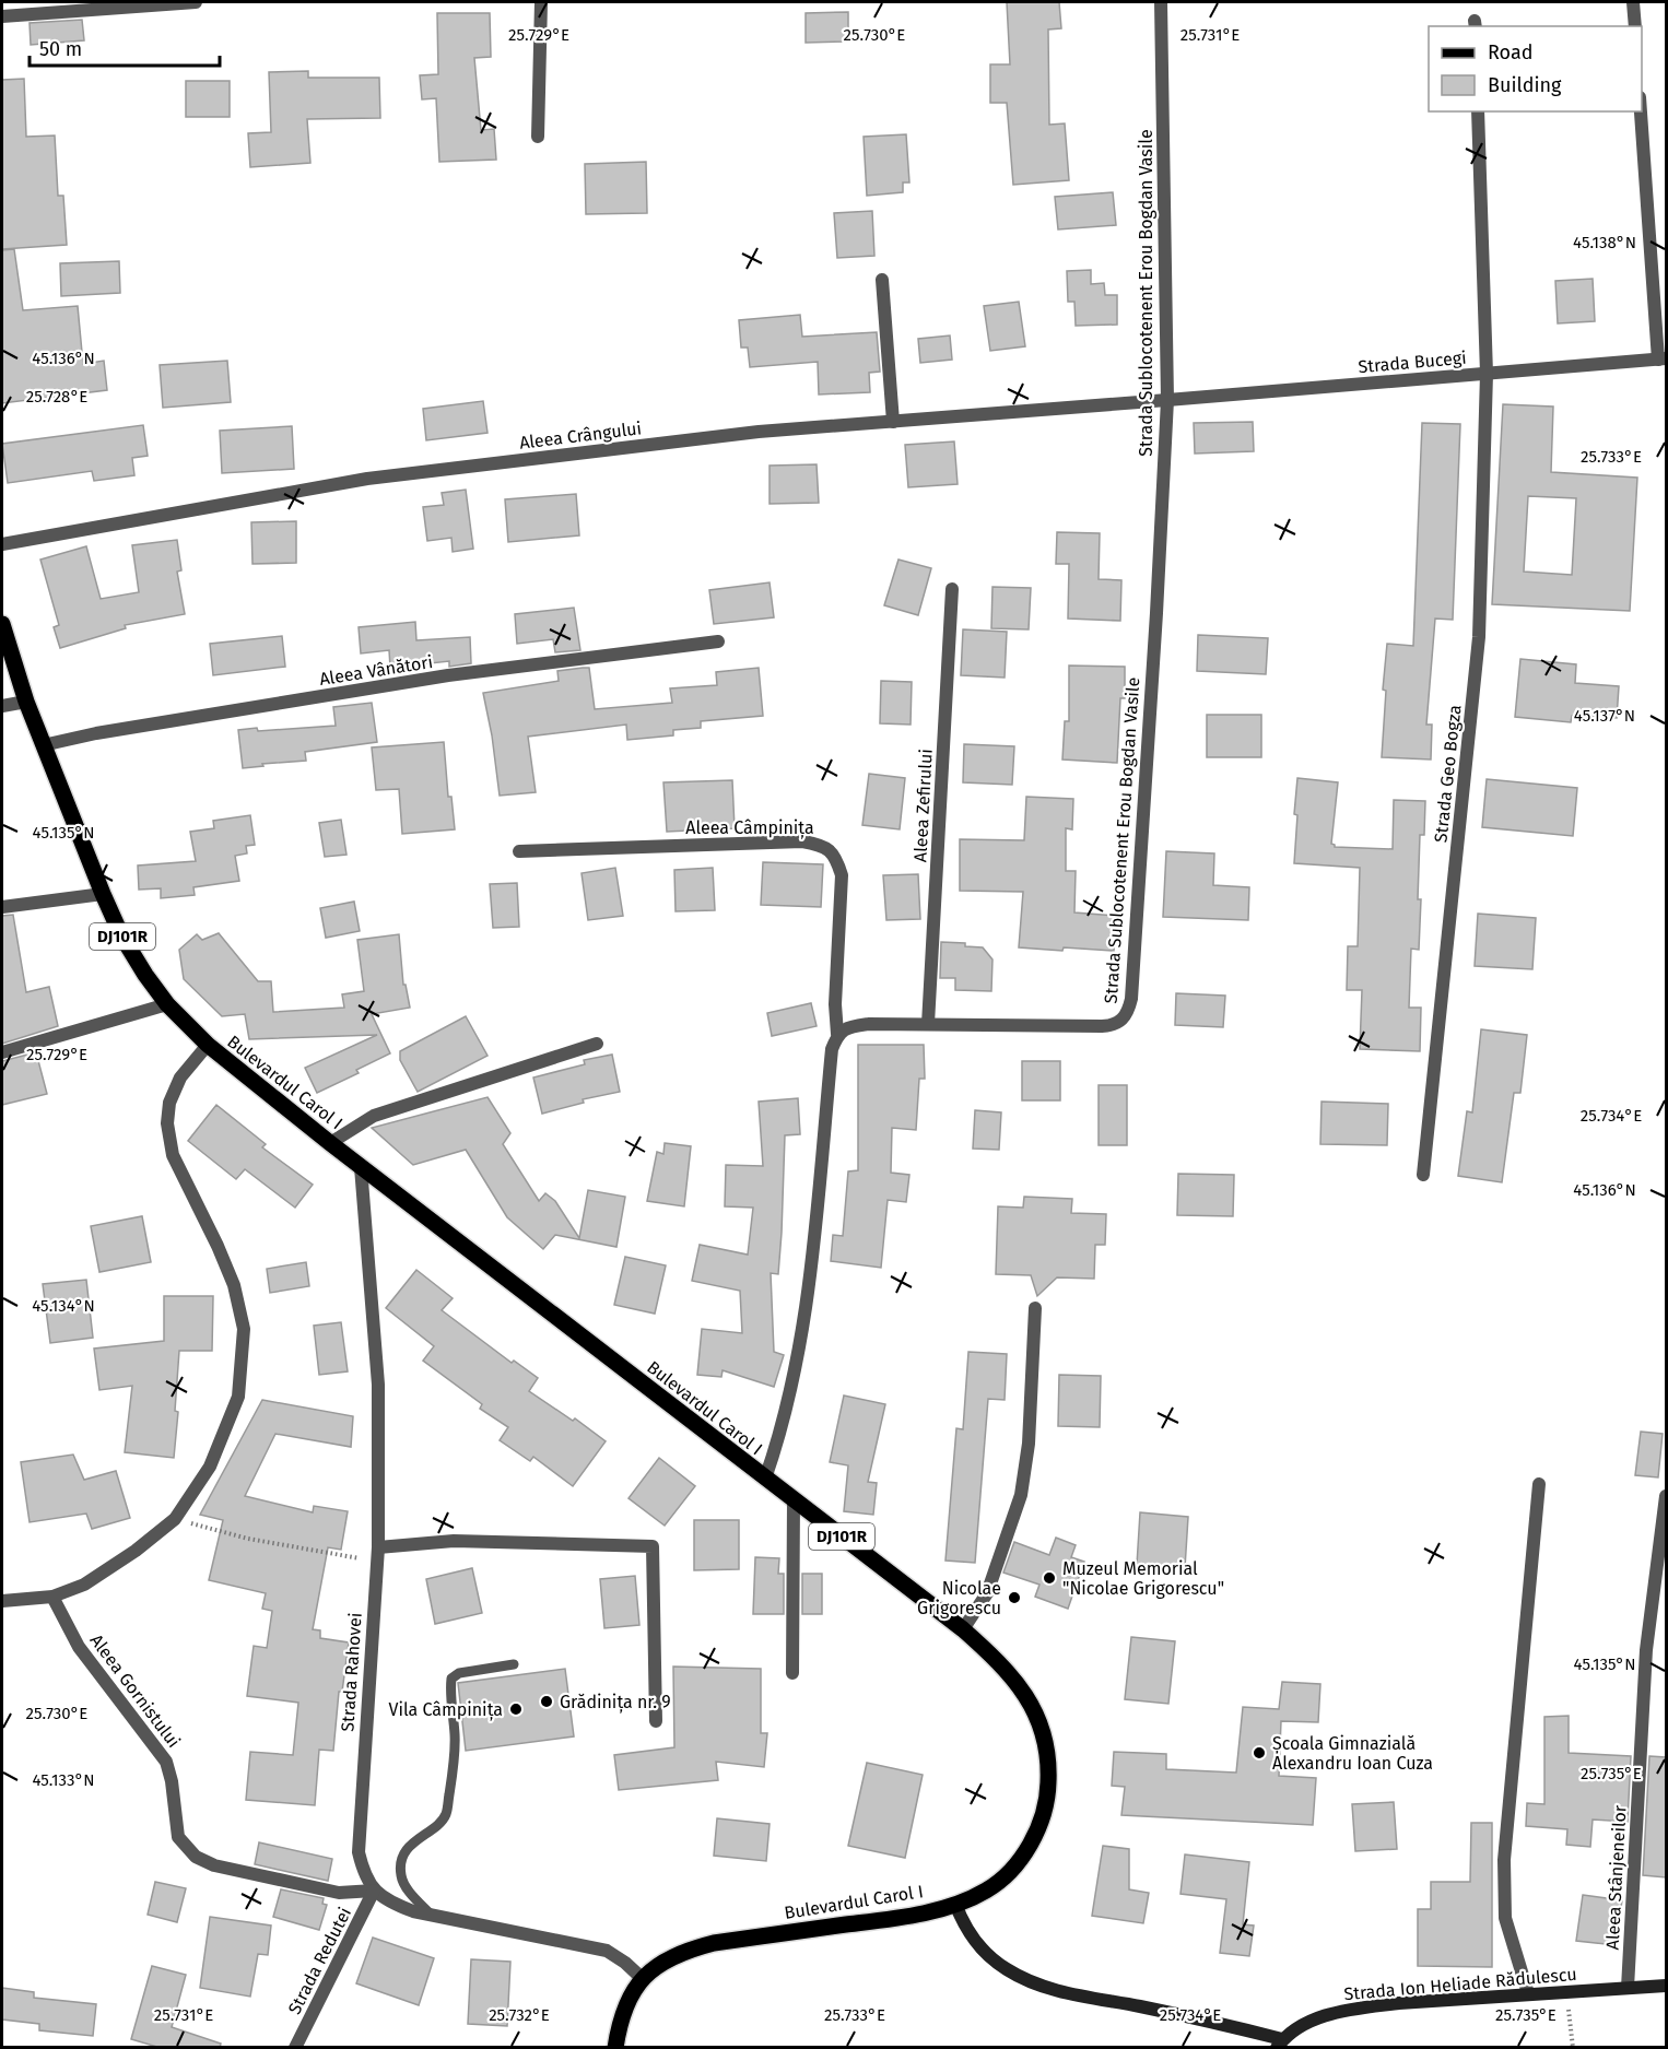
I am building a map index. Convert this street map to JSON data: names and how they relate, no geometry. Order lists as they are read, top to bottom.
{
  "streets": {
    "main road": ["DJ101R", "Bulevardul Carol I"],
    "street": [
      "Strada Sublocotenent Erou Bogdan Vasile",
      "Strada Bucegi",
      "Aleea Crângului",
      "Aleea Vânători",
      "Strada Geo Bogza",
      "Aleea Zefirului",
      "Aleea Câmpinița",
      "Strada Rahovei",
      "Aleea Gornistului",
      "Aleea Stânjeneilor",
      "Strada Redutei",
      "Strada Ion Heliade Rădulescu"
    ]
  },
  "crossings": [
    ["Strada Sublocotenent Erou Bogdan Vasile", "Strada Bucegi"],
    ["Strada Sublocotenent Erou Bogdan Vasile", "Aleea Crângului"],
    ["Strada Sublocotenent Erou Bogdan Vasile", "Aleea Zefirului"],
    ["Strada Sublocotenent Erou Bogdan Vasile", "Aleea Câmpinița"],
    ["Strada Bucegi", "Aleea Crângului"],
    ["Strada Bucegi", "Strada Geo Bogza"],
    ["Aleea Vânători", "Bulevardul Carol I"],
    ["Bulevardul Carol I", "Strada Rahovei"],
    ["Bulevardul Carol I", "Strada Ion Heliade Rădulescu"],
    ["Strada Rahovei", "Aleea Gornistului"],
    ["Strada Rahovei", "Strada Redutei"],
    ["Aleea Gornistului", "Strada Redutei"],
    ["Aleea Stânjeneilor", "Strada Ion Heliade Rădulescu"]
  ],
  "places": [
    "Muzeul Memorial \"Nicolae Grigorescu\"",
    "Nicolae Grigorescu",
    "Grădinița nr. 9",
    "Vila Câmpinița",
    "Școala Gimnazială Alexandru Ioan Cuza"
  ],
  "legend": ["Road", "Building"],
  "scale_bar": "50 m",
  "coordinates": [
    "25.729°E",
    "25.730°E",
    "25.731°E",
    "45.138°N",
    "45.136°N",
    "25.728°E",
    "25.733°E",
    "45.137°N",
    "45.135°N",
    "25.734°E",
    "45.134°N",
    "25.735°E",
    "45.133°N",
    "25.732°E"
  ]
}
